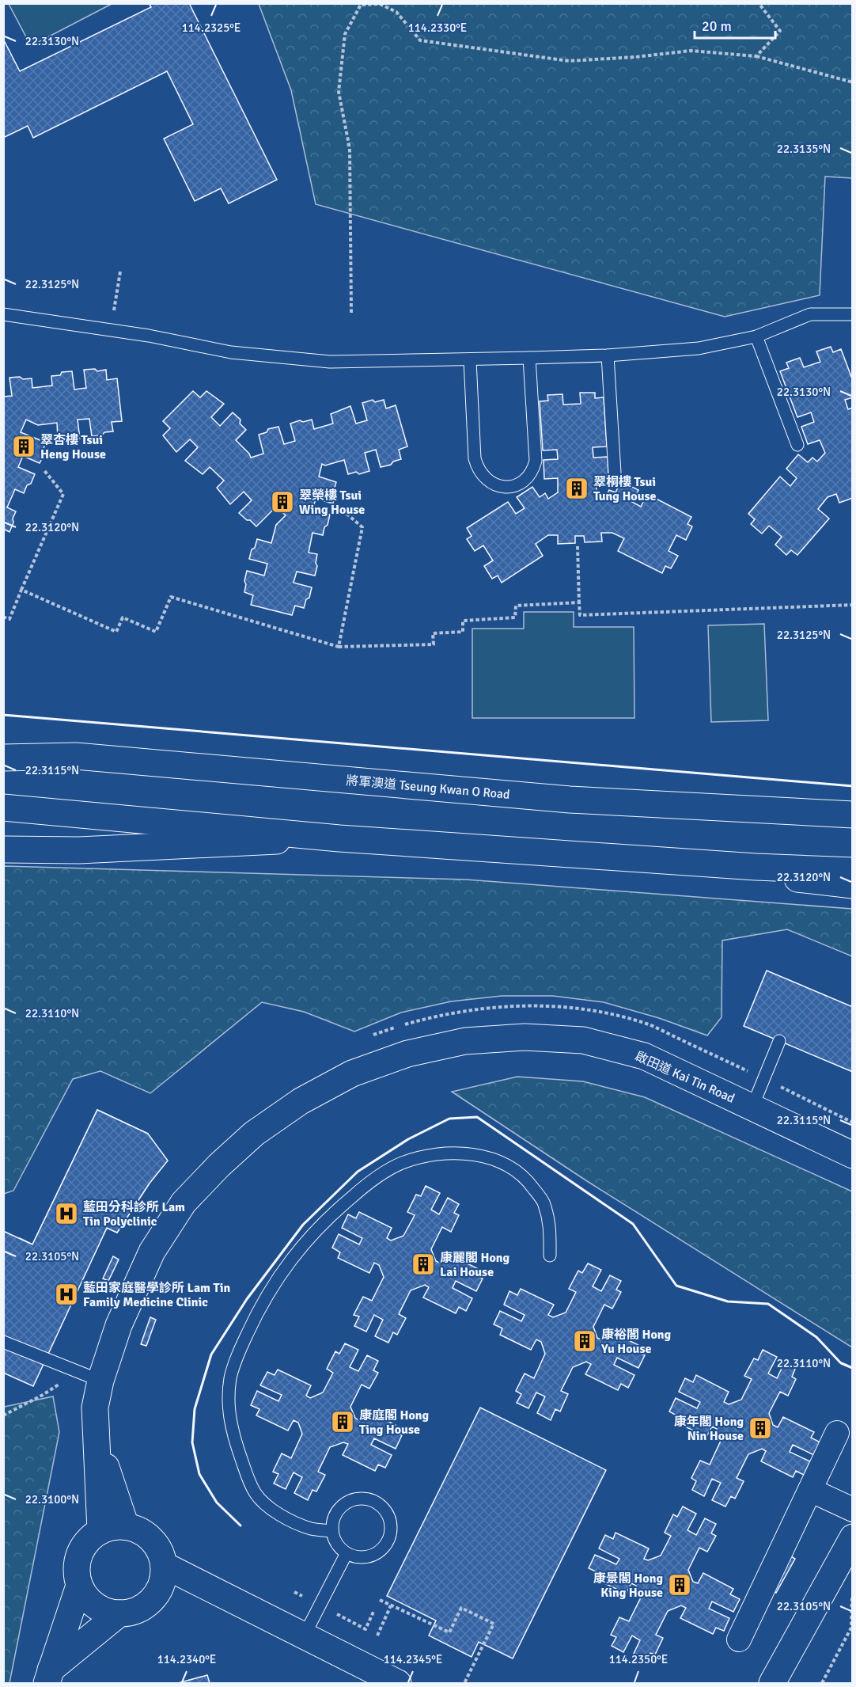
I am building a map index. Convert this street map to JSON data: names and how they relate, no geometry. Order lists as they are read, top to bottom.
{
  "streets": {
    "main road": ["將軍澳道 Tseung Kwan O Road", "啟田道 Kai Tin Road"]
  },
  "places": {
    "building": [
      "翠杏樓 Tsui Heng House",
      "翠桐樓 Tsui Tung House",
      "翠榮樓 Tsui Wing House",
      "康麗閣 Hong Lai House",
      "康裕閣 Hong Yu House",
      "康庭閣 Hong Ting House",
      "康年閣 Hong Nin House",
      "康景閣 Hong King House"
    ],
    "hospital": ["藍田分科診所 Lam Tin Polyclinic", "藍田家庭醫學診所 Lam Tin Family Medicine Clinic"]
  },
  "scale_bar": "20 m",
  "coordinates": [
    "114.2325°E",
    "114.2330°E",
    "22.3130°N",
    "22.3135°N",
    "22.3125°N",
    "22.3120°N",
    "22.3115°N",
    "22.3110°N",
    "22.3105°N",
    "22.3100°N",
    "114.2340°E",
    "114.2345°E",
    "114.2350°E"
  ]
}
